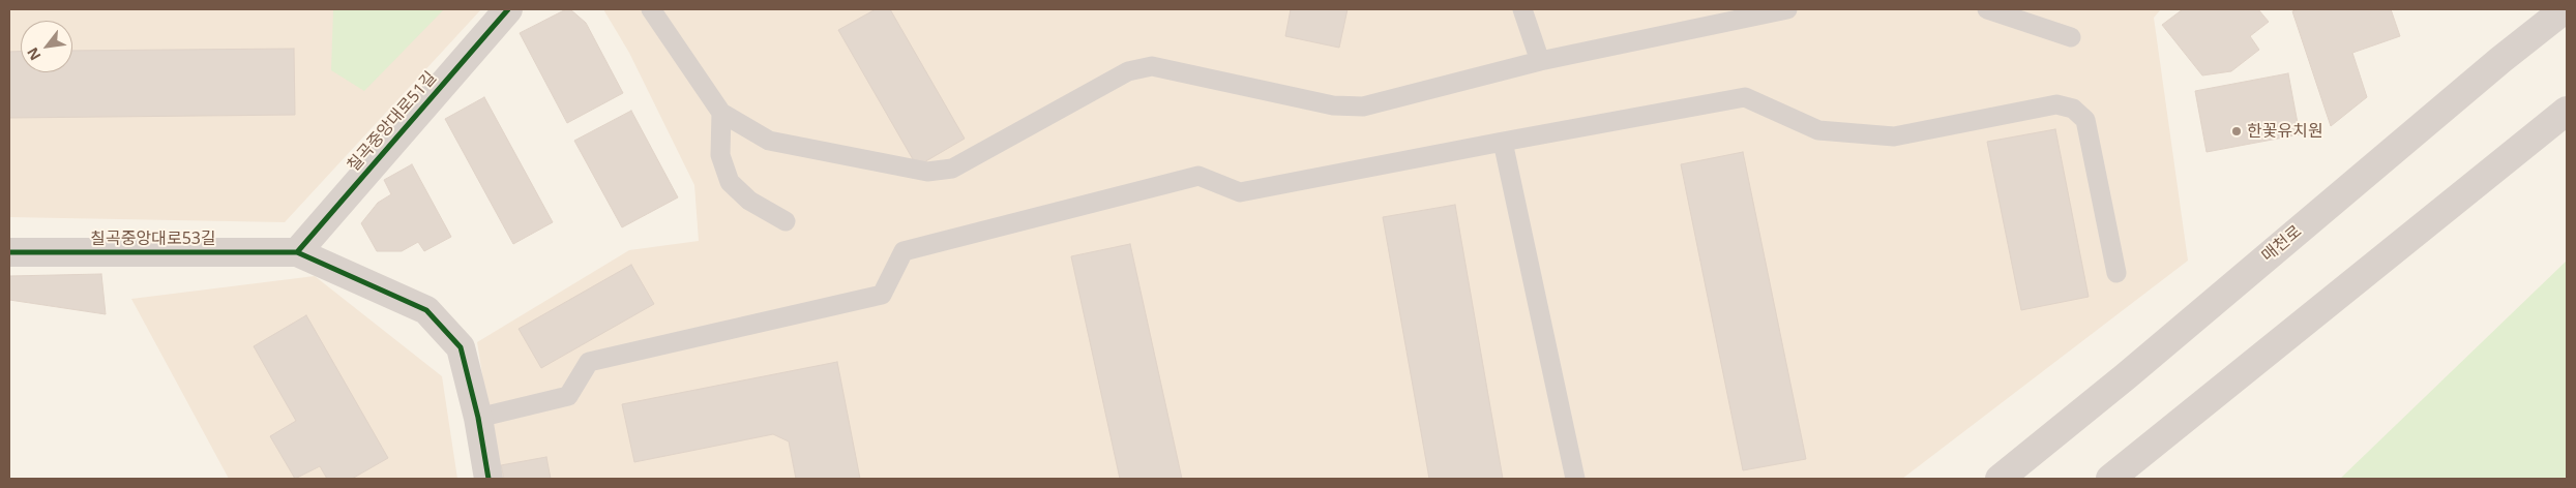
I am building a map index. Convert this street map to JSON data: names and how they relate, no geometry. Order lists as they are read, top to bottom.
{
  "streets": {
    "main road": ["칠곡중앙대로51길", "칠곡중앙대로53길", "매천로"]
  },
  "crossings": [
    ["칠곡중앙대로51길", "칠곡중앙대로53길"]
  ],
  "places": ["한꽃유치원"],
  "north": "bottom left"
}
